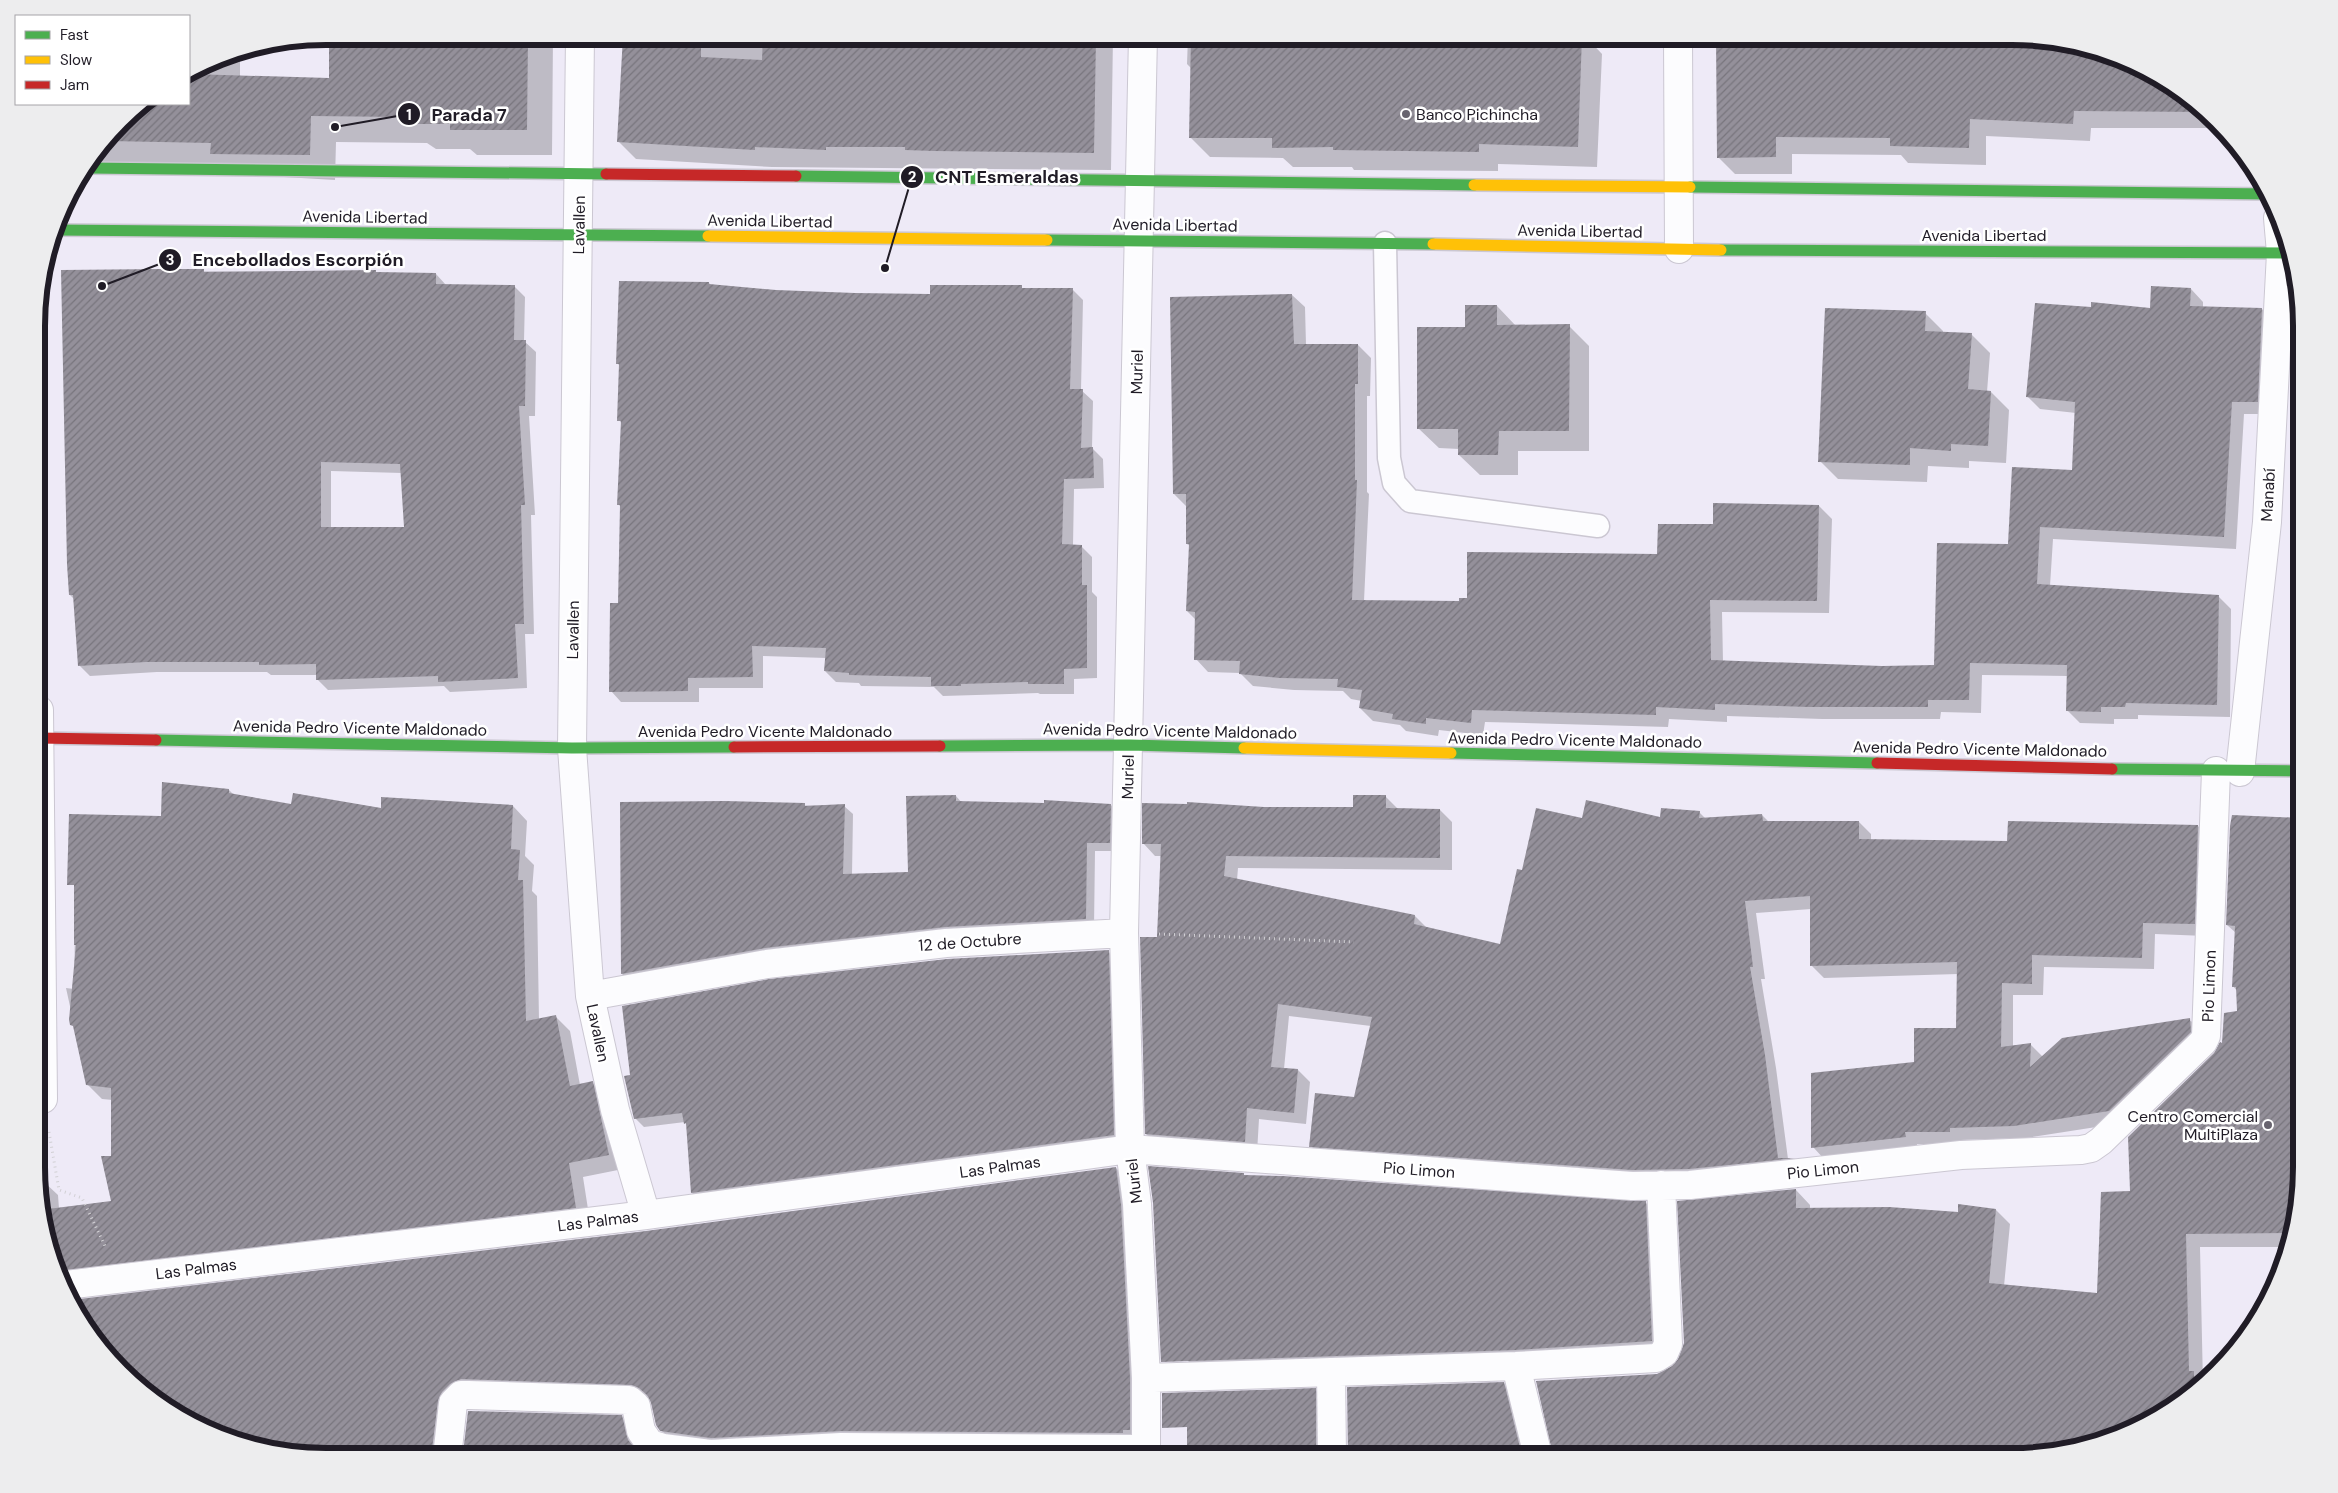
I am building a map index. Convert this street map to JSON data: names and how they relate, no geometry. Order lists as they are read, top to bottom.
{
  "streets": {
    "street": [
      "Avenida Libertad",
      "Lavallen",
      "Muriel",
      "Manabí",
      "Avenida Pedro Vicente Maldonado",
      "12 de Octubre",
      "Pio Limon",
      "Las Palmas"
    ]
  },
  "crossings": [
    ["Avenida Libertad", "Lavallen"],
    ["Avenida Libertad", "Muriel"],
    ["Lavallen", "Avenida Pedro Vicente Maldonado"],
    ["Lavallen", "12 de Octubre"],
    ["Lavallen", "Las Palmas"],
    ["Muriel", "Avenida Pedro Vicente Maldonado"],
    ["Muriel", "12 de Octubre"],
    ["Muriel", "Pio Limon"],
    ["Muriel", "Las Palmas"],
    ["Manabí", "Avenida Pedro Vicente Maldonado"],
    ["Manabí", "Pio Limon"],
    ["Avenida Pedro Vicente Maldonado", "Pio Limon"],
    ["Pio Limon", "Las Palmas"]
  ],
  "places": [
    "Banco Pichincha",
    "Parada 7",
    "CNT Esmeraldas",
    "Encebollados Escorpión",
    "Centro Comercial MultiPlaza"
  ],
  "legend": ["Fast", "Slow", "Jam"]
}
